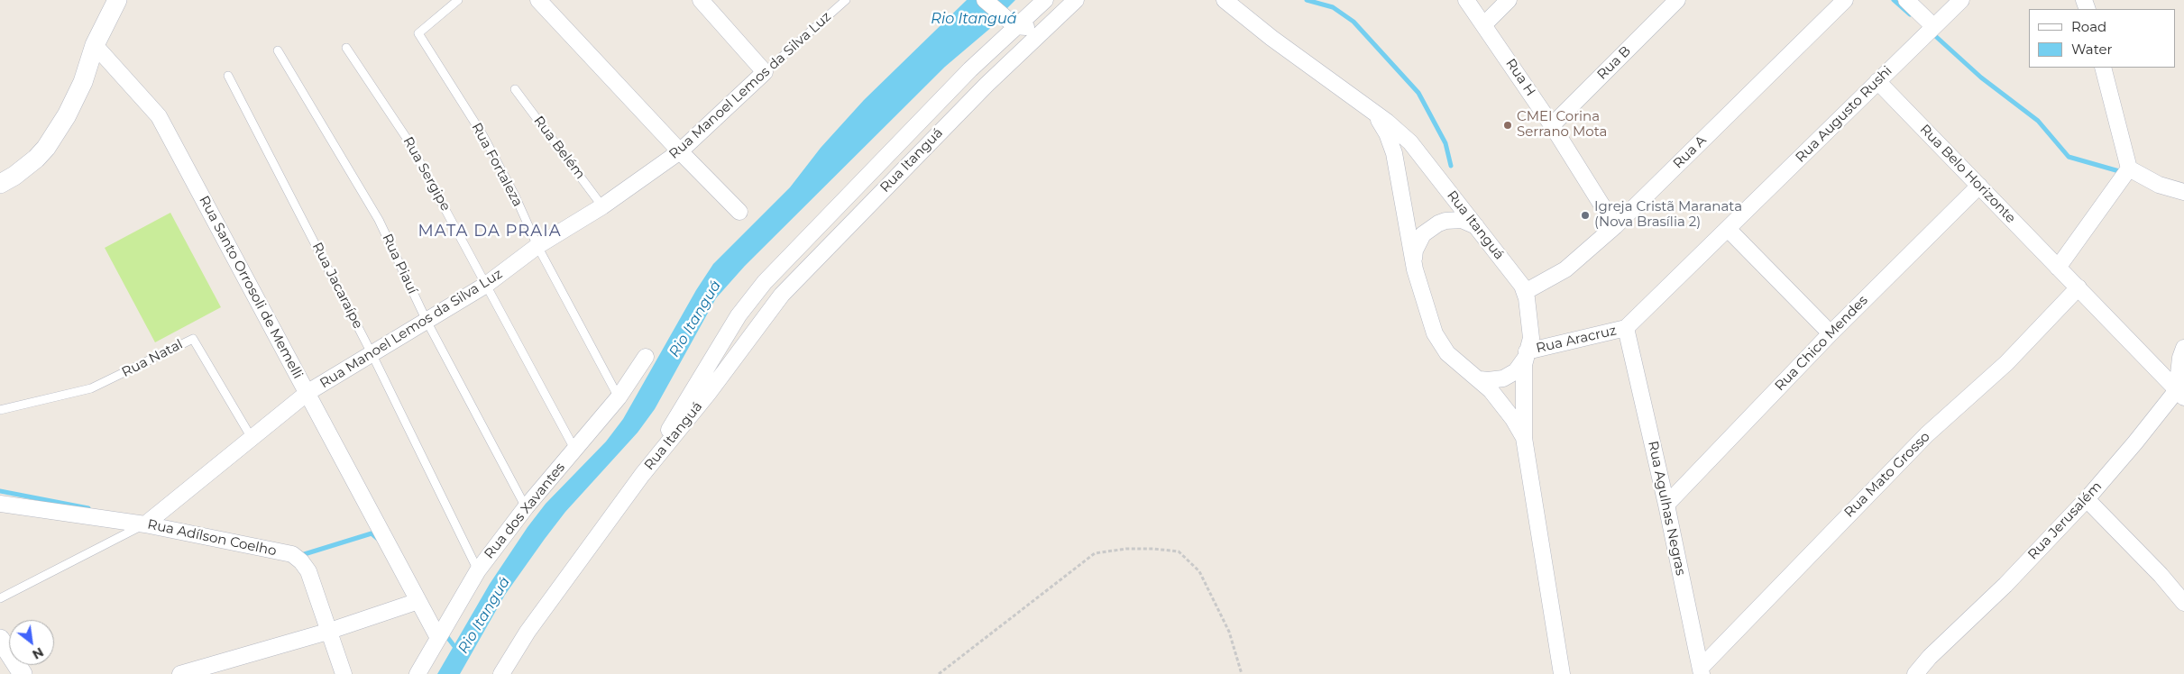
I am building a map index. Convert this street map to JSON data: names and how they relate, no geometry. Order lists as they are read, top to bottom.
{
  "streets": {
    "street": [
      "Rua B",
      "Rua H",
      "Rua Manoel Lemos da Silva Luz",
      "Rua Augusto Rushi",
      "Rua A",
      "Rua Itanguá",
      "Rua Belo Horizonte",
      "Rua Santo Orrosoli de Memelli",
      "Rua Aracruz",
      "Rua Chico Mendes",
      "Rua Mato Grosso",
      "Rua Agulhas Negras",
      "Rua dos Xavantes",
      "Rua Jerusalém",
      "Rua Adílson Coelho"
    ],
    "lane": [
      "Rua Belém",
      "Rua Fortaleza",
      "Rua Sergipe",
      "Rua Piauí",
      "Rua Jacaraípe",
      "Rua Natal"
    ]
  },
  "crossings": [
    ["Rua B", "Rua H"],
    ["Rua H", "Rua A"],
    ["Rua Manoel Lemos da Silva Luz", "Rua Belém"],
    ["Rua Manoel Lemos da Silva Luz", "Rua Fortaleza"],
    ["Rua Manoel Lemos da Silva Luz", "Rua Sergipe"],
    ["Rua Manoel Lemos da Silva Luz", "Rua Piauí"],
    ["Rua Manoel Lemos da Silva Luz", "Rua Jacaraípe"],
    ["Rua Manoel Lemos da Silva Luz", "Rua Santo Orrosoli de Memelli"],
    ["Rua Manoel Lemos da Silva Luz", "Rua Natal"],
    ["Rua Manoel Lemos da Silva Luz", "Rua Adílson Coelho"],
    ["Rua Augusto Rushi", "Rua Belo Horizonte"],
    ["Rua Augusto Rushi", "Rua Aracruz"],
    ["Rua Augusto Rushi", "Rua Agulhas Negras"],
    ["Rua A", "Rua Itanguá"],
    ["Rua A", "Rua Aracruz"],
    ["Rua Itanguá", "Rua Aracruz"],
    ["Rua Fortaleza", "Rua dos Xavantes"],
    ["Rua Sergipe", "Rua dos Xavantes"],
    ["Rua Belo Horizonte", "Rua Chico Mendes"],
    ["Rua Belo Horizonte", "Rua Mato Grosso"],
    ["Rua Belo Horizonte", "Rua Jerusalém"],
    ["Rua Piauí", "Rua dos Xavantes"],
    ["Rua Jacaraípe", "Rua dos Xavantes"],
    ["Rua Santo Orrosoli de Memelli", "Rua dos Xavantes"],
    ["Rua Aracruz", "Rua Agulhas Negras"],
    ["Rua Chico Mendes", "Rua Agulhas Negras"],
    ["Rua Mato Grosso", "Rua Agulhas Negras"]
  ],
  "districts": ["MATA DA PRAIA"],
  "water": ["Rio Itanguá"],
  "places": ["CMEI Corina Serrano Mota", "Igreja Cristã Maranata (Nova Brasília 2)"],
  "legend": ["Road", "Water"],
  "north": "bottom right"
}
